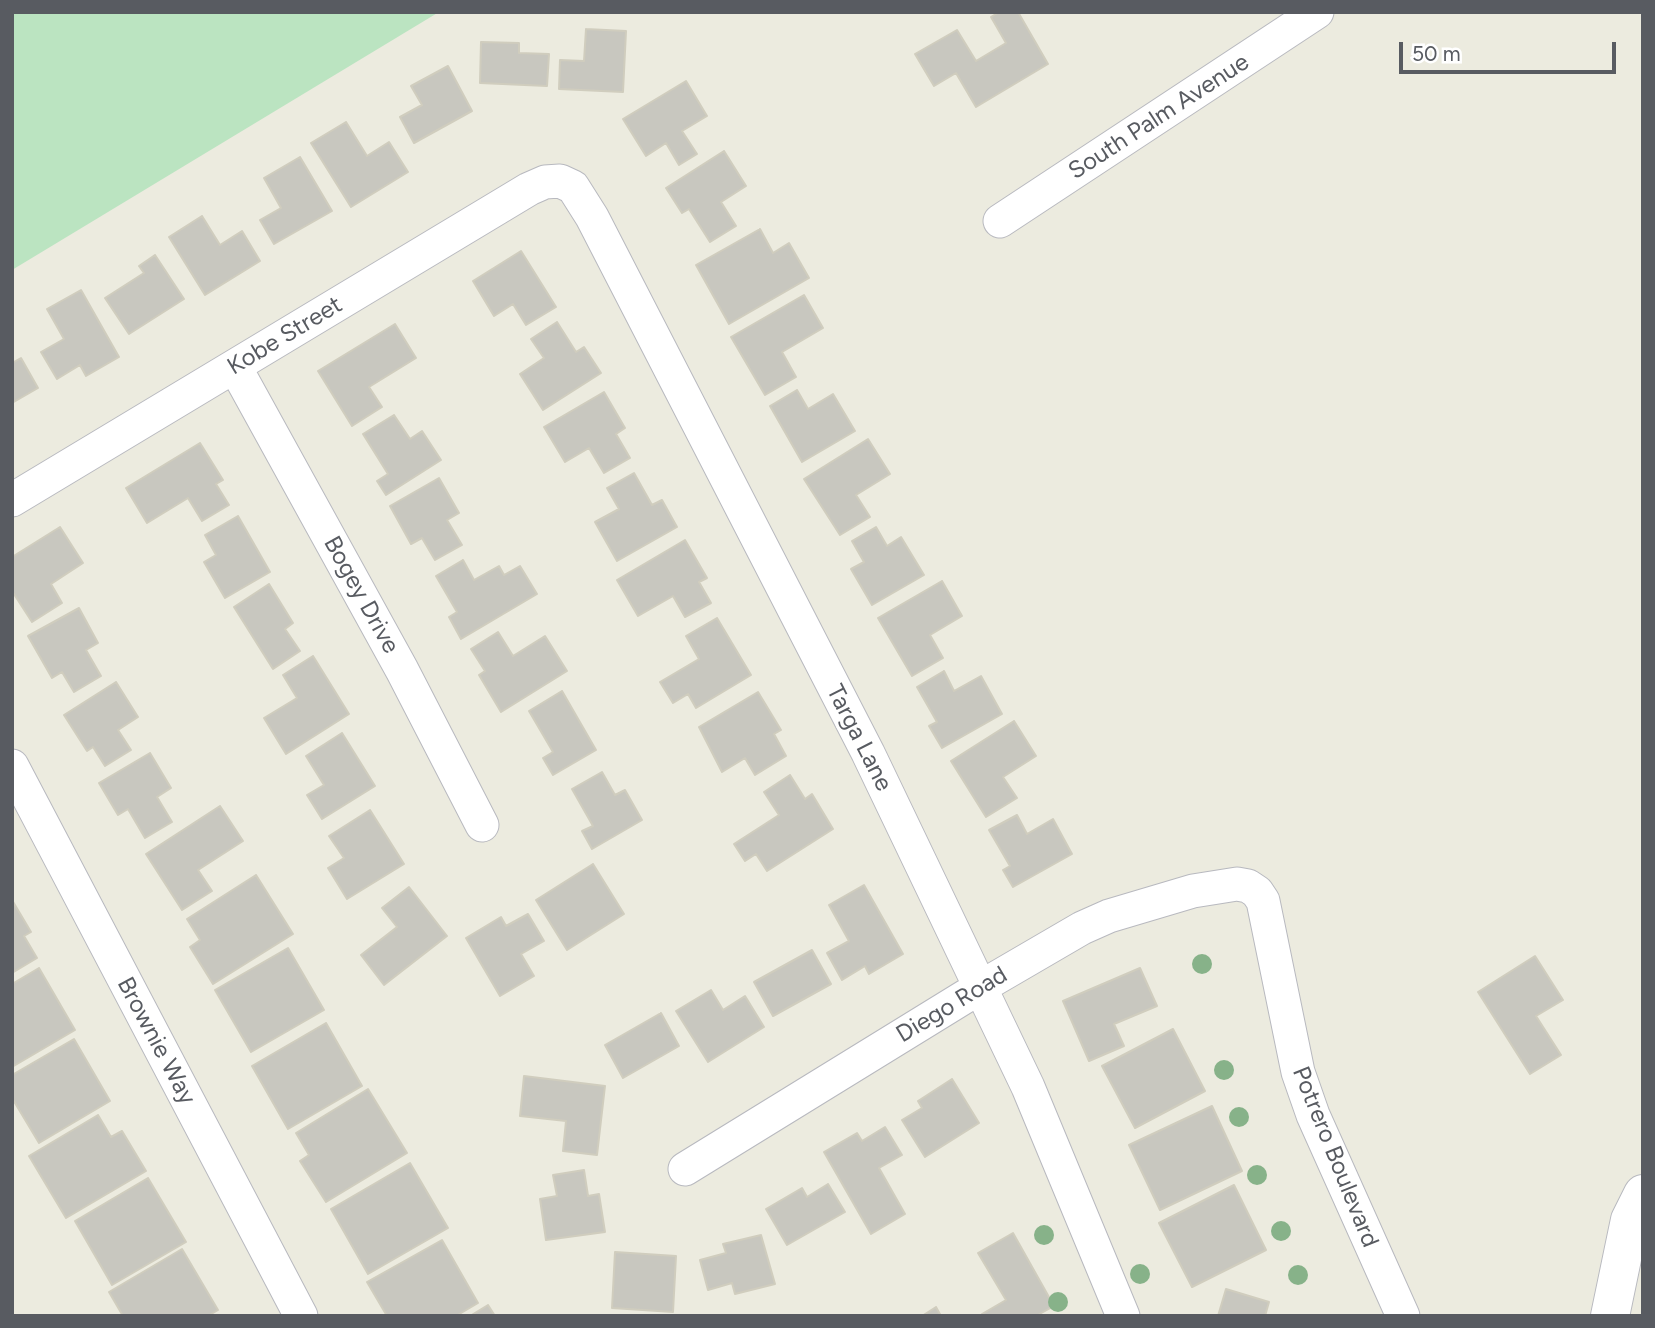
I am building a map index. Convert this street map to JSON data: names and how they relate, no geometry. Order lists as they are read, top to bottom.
{
  "streets": {
    "street": [
      "South Palm Avenue",
      "Kobe Street",
      "Bogey Drive",
      "Targa Lane",
      "Diego Road",
      "Brownie Way",
      "Potrero Boulevard"
    ]
  },
  "crossings": [
    ["Kobe Street", "Bogey Drive"],
    ["Kobe Street", "Targa Lane"],
    ["Targa Lane", "Diego Road"],
    ["Diego Road", "Potrero Boulevard"]
  ],
  "scale_bar": "50 m"
}
